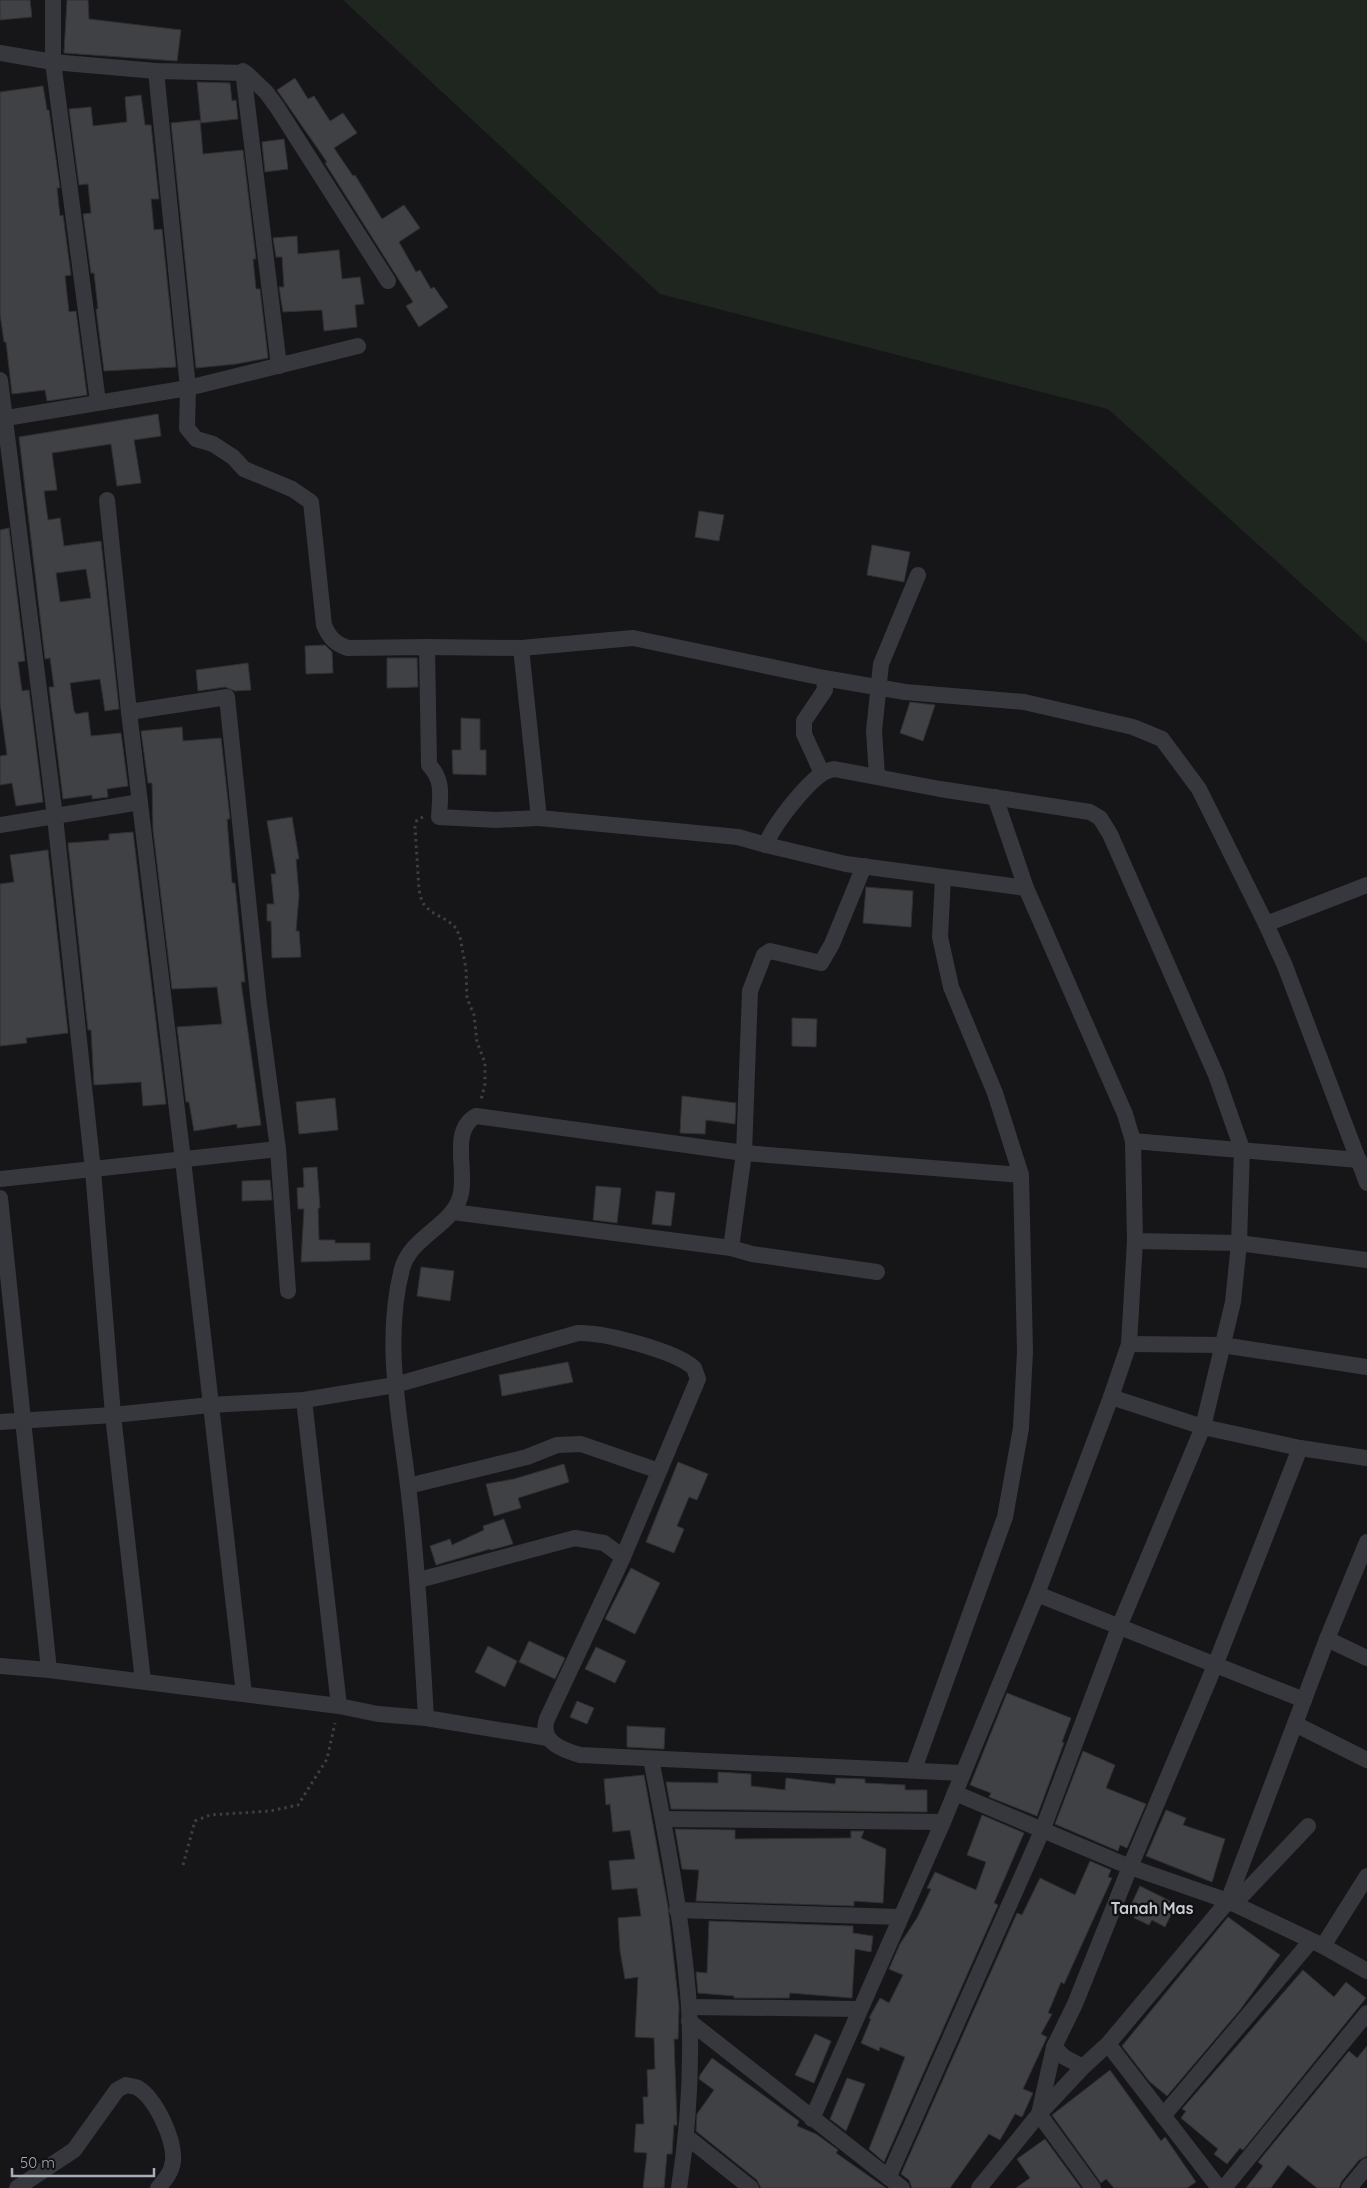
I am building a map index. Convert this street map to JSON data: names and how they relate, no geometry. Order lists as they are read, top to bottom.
{
  "districts": ["Tanah Mas"],
  "scale_bar": "50 m"
}
